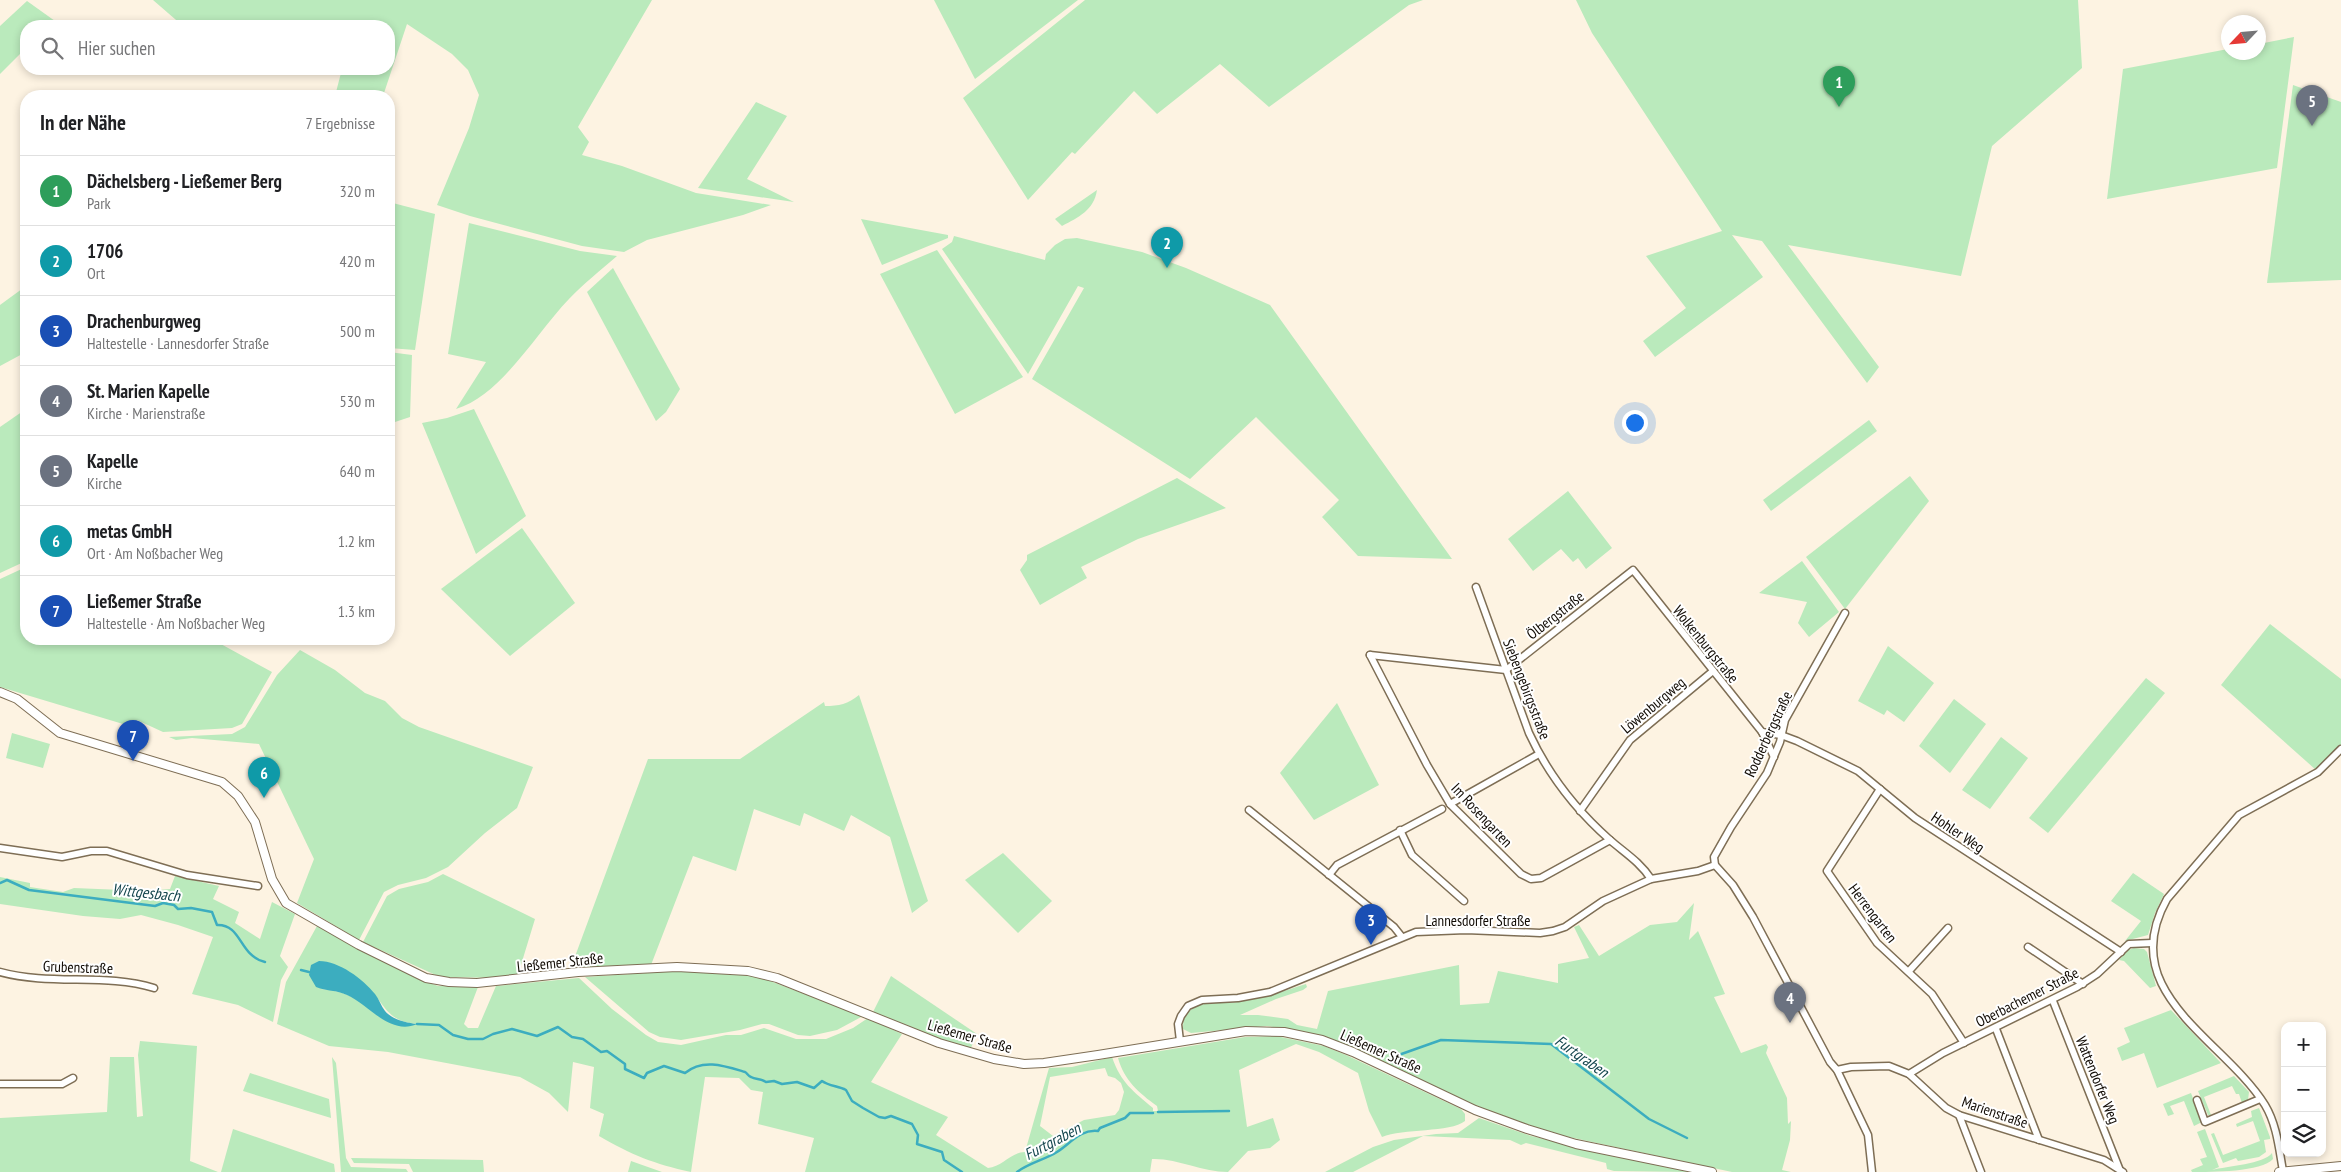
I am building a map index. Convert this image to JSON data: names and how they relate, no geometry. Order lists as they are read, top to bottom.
{
  "streets": {
    "street": [
      "Ölbergstraße",
      "Wolkenburgstraße",
      "Siebengebirgsstraße",
      "Löwenburgweg",
      "Rodderbergstraße",
      "Im Rosengarten",
      "Hohler Weg",
      "Herrengarten",
      "Lannesdorfer Straße",
      "Ließemer Straße",
      "Grubenstraße",
      "Oberbachemer Straße",
      "Wattendorfer Weg",
      "Marienstraße"
    ]
  },
  "crossings": [
    ["Ölbergstraße", "Wolkenburgstraße"],
    ["Ölbergstraße", "Siebengebirgsstraße"],
    ["Ölbergstraße", "Im Rosengarten"],
    ["Wolkenburgstraße", "Löwenburgweg"],
    ["Wolkenburgstraße", "Rodderbergstraße"],
    ["Siebengebirgsstraße", "Löwenburgweg"],
    ["Siebengebirgsstraße", "Im Rosengarten"],
    ["Siebengebirgsstraße", "Lannesdorfer Straße"],
    ["Rodderbergstraße", "Hohler Weg"],
    ["Rodderbergstraße", "Lannesdorfer Straße"],
    ["Hohler Weg", "Herrengarten"],
    ["Hohler Weg", "Oberbachemer Straße"],
    ["Herrengarten", "Oberbachemer Straße"],
    ["Lannesdorfer Straße", "Ließemer Straße"],
    ["Oberbachemer Straße", "Wattendorfer Weg"],
    ["Oberbachemer Straße", "Marienstraße"],
    ["Wattendorfer Weg", "Marienstraße"]
  ],
  "water": ["Wittgesbach", "Furtgraben"],
  "north": "bottom left",
  "page": {
    "search": "Hier suchen",
    "pins": [
      "1",
      "5",
      "2",
      "7",
      "6",
      "3",
      "4"
    ],
    "heading": ["In der Nähe", "7 Ergebnisse"],
    "list": [
      {
        "mark": "1",
        "name": "Dächelsberg - Ließemer Berg",
        "note": "Park",
        "value": "320 m"
      },
      {
        "mark": "2",
        "name": "1706",
        "note": "Ort",
        "value": "420 m"
      },
      {
        "mark": "3",
        "name": "Drachenburgweg",
        "note": "Haltestelle · Lannesdorfer Straße",
        "value": "500 m"
      },
      {
        "mark": "4",
        "name": "St. Marien Kapelle",
        "note": "Kirche · Marienstraße",
        "value": "530 m"
      },
      {
        "mark": "5",
        "name": "Kapelle",
        "note": "Kirche",
        "value": "640 m"
      },
      {
        "mark": "6",
        "name": "metas GmbH",
        "note": "Ort · Am Noßbacher Weg",
        "value": "1.2 km"
      },
      {
        "mark": "7",
        "name": "Ließemer Straße",
        "note": "Haltestelle · Am Noßbacher Weg",
        "value": "1.3 km"
      }
    ],
    "map_buttons": ["+", "−"]
  }
}
